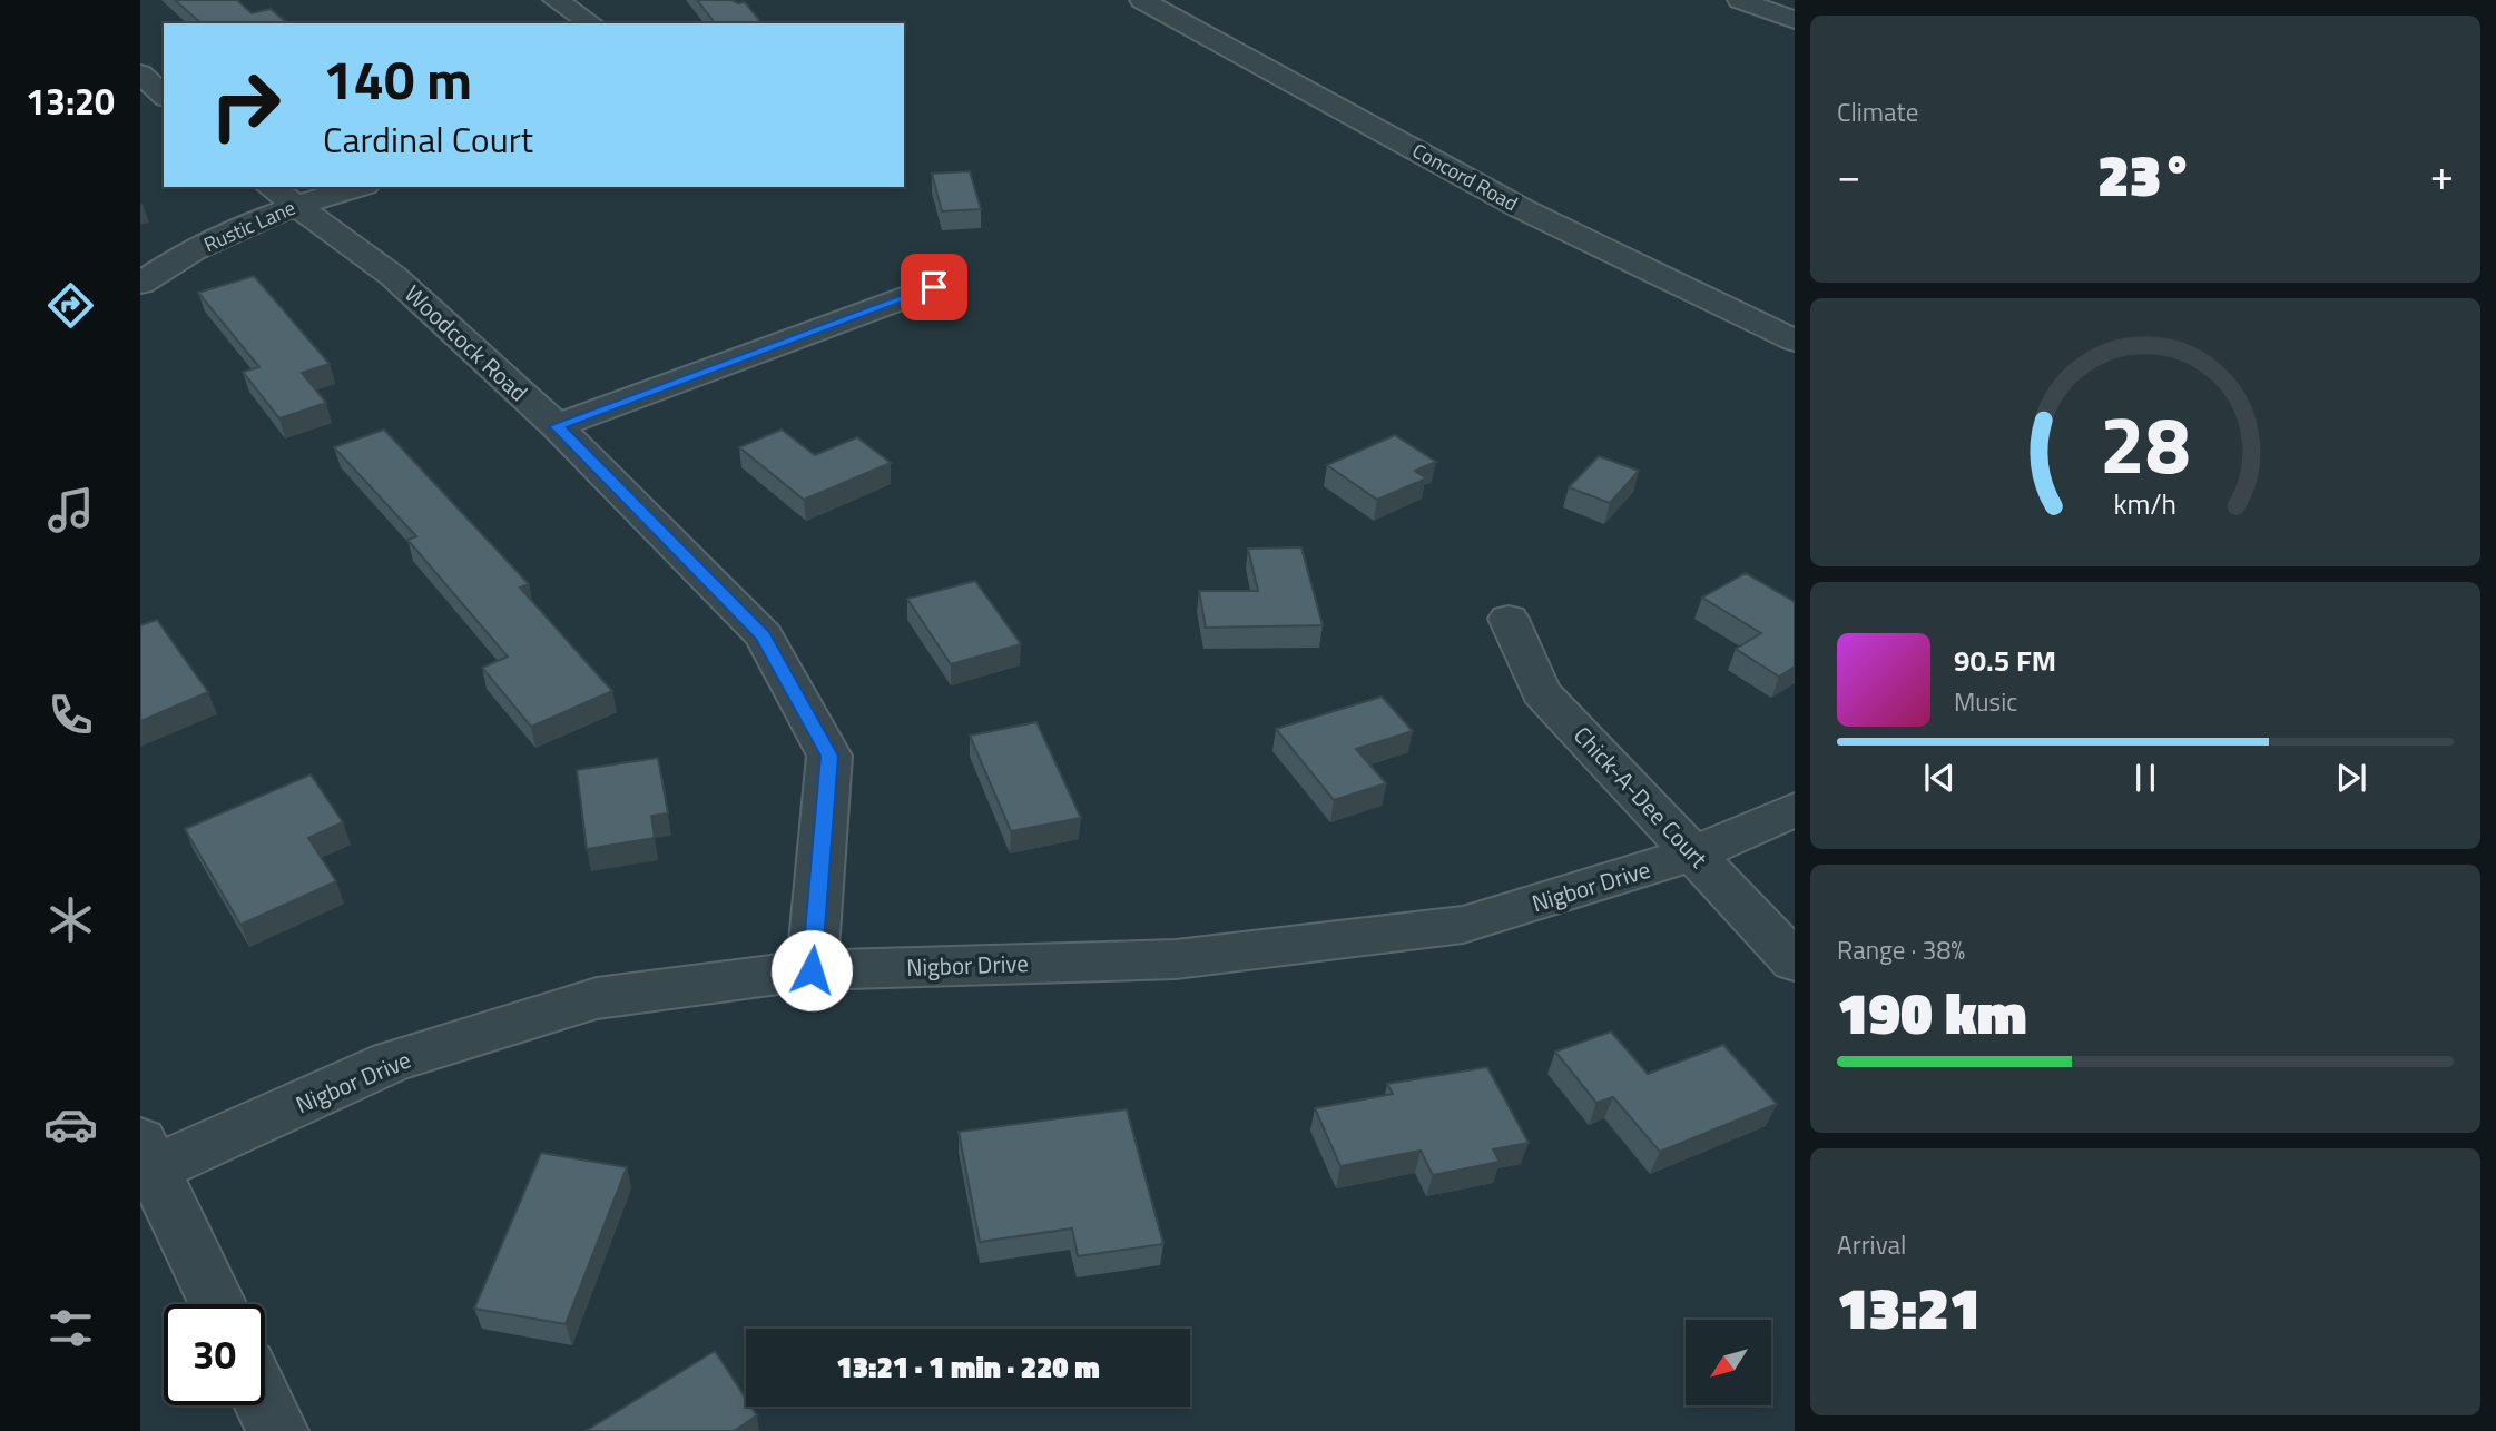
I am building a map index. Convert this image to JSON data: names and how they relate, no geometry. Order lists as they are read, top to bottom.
{
  "streets": {
    "street": [
      "Concord Road",
      "Rustic Lane",
      "Woodcock Road",
      "Chick-A-Dee Court",
      "Nigbor Drive"
    ]
  },
  "crossings": [
    ["Rustic Lane", "Woodcock Road"],
    ["Woodcock Road", "Nigbor Drive"],
    ["Chick-A-Dee Court", "Nigbor Drive"]
  ],
  "north": "bottom left",
  "page": {
    "tabs": "13:20",
    "tile": [
      "Climate",
      ["Range · 38%", "190 km"],
      ["Arrival", "13:21"]
    ],
    "turn": ["140 m", "Cardinal Court"],
    "heat": ["−", "23°", "+"],
    "song": ["90.5 FM", "Music"],
    "limit": "30",
    "trip": "13:21 · 1 min · 220 m",
    "gauge": ["28", "km/h"]
  }
}
